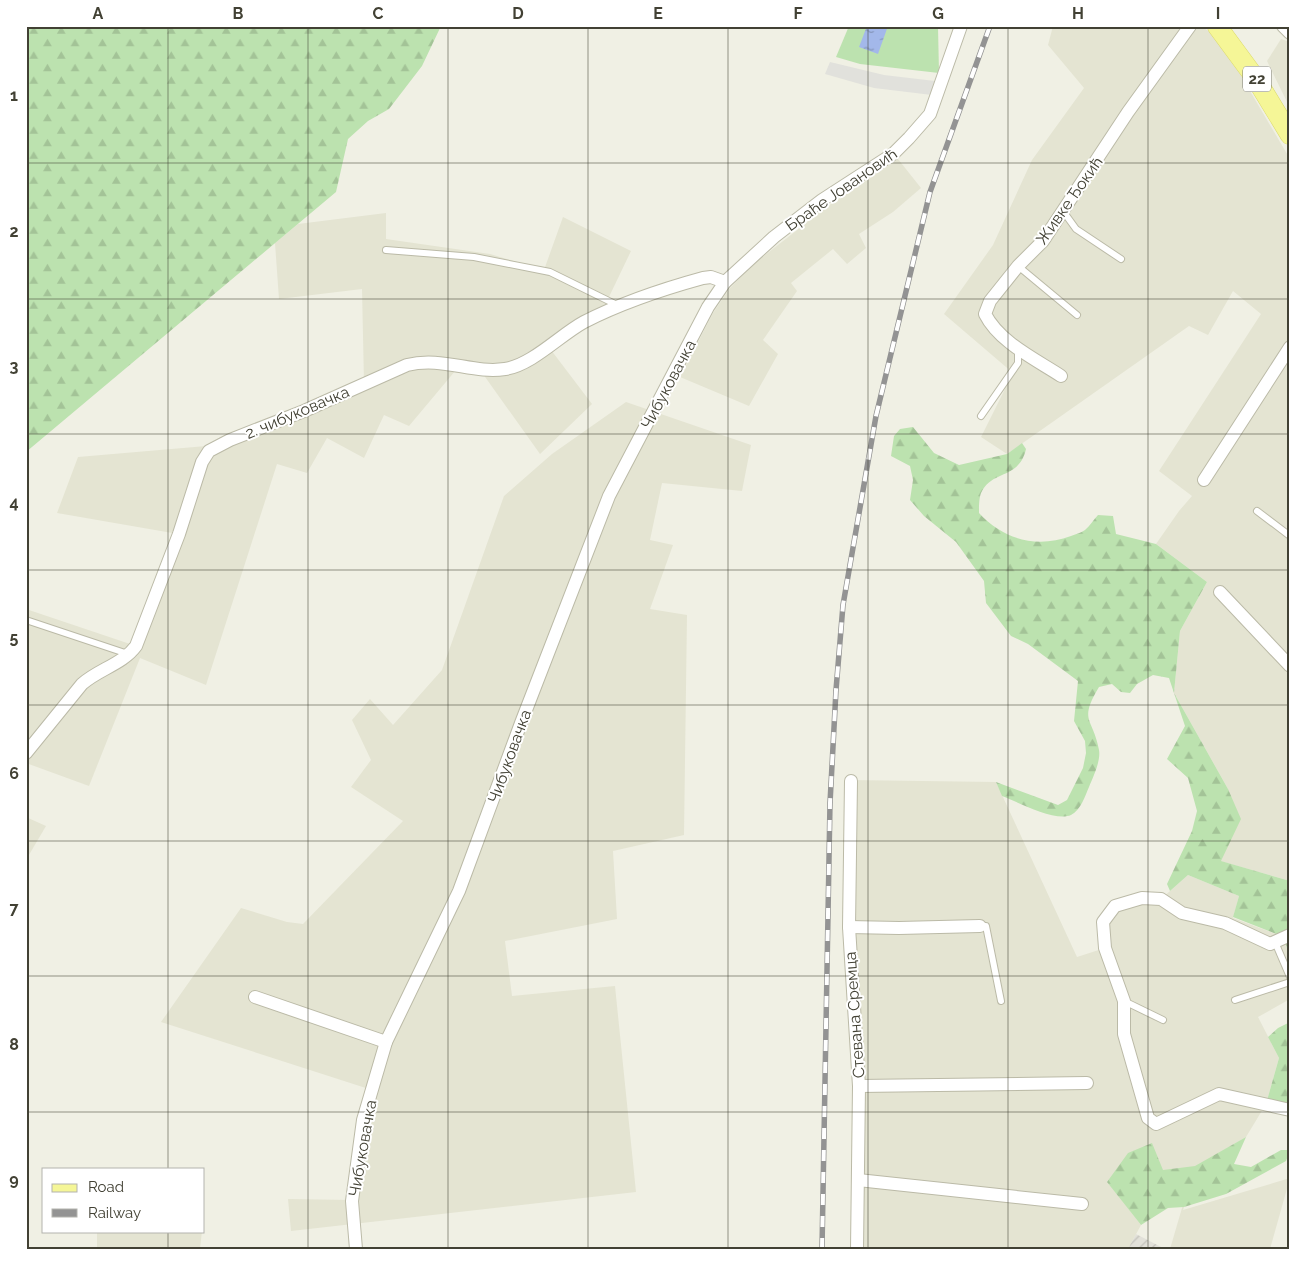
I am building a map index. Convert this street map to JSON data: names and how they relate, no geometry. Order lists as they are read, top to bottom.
{
  "streets": {
    "main road": ["22"],
    "street": [
      "Браће Јовановић",
      "Живке Ђокић",
      "Чибуковачка",
      "2. чибуковачка",
      "Стевана Сремца"
    ]
  },
  "crossings": [
    ["Браће Јовановић", "Чибуковачка"],
    ["Браће Јовановић", "2. чибуковачка"],
    ["Чибуковачка", "2. чибуковачка"]
  ],
  "legend": ["Road", "Railway"],
  "grid": {
    "columns": [
      "A",
      "B",
      "C",
      "D",
      "E",
      "F",
      "G",
      "H",
      "I"
    ],
    "rows": [
      "1",
      "2",
      "3",
      "4",
      "5",
      "6",
      "7",
      "8",
      "9"
    ]
  }
}
